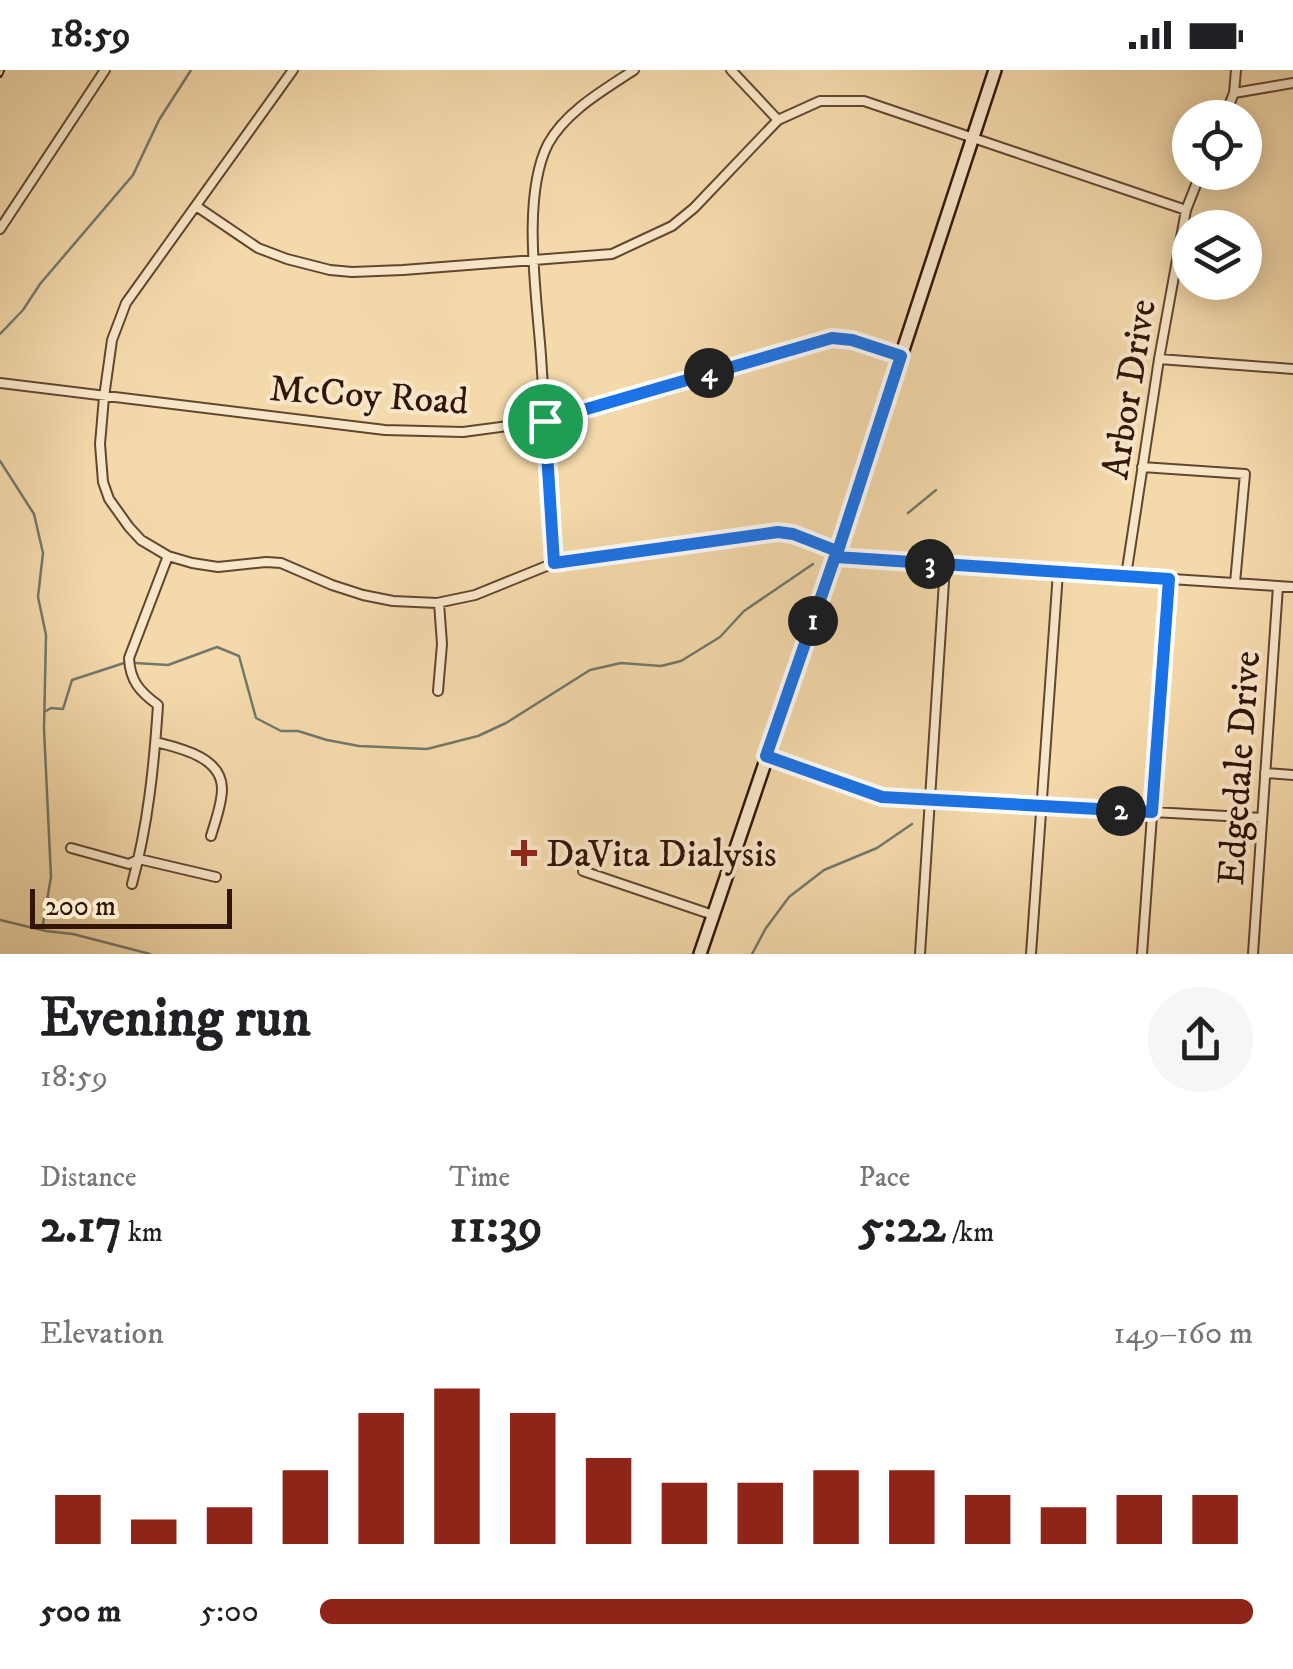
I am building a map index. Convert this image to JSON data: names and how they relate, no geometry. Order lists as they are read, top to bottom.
{
  "streets": {
    "street": ["Arbor Drive", "McCoy Road", "Edgedale Drive"]
  },
  "places": {
    "health": ["DaVita Dialysis"]
  },
  "scale_bar": "200 m",
  "page": {
    "status": "18:59",
    "pins": [
      "4",
      "3",
      "1",
      "2"
    ],
    "scale": "200 m",
    "heading": ["Evening run", "18:59"],
    "stats": [
      ["Distance", "2.17 km"],
      ["Time", "11:39"],
      ["Pace", "5:22 /km"]
    ],
    "chart": ["Elevation", "149–160 m"],
    "list": [
      {
        "name": "500 m",
        "note": "5:00"
      }
    ]
  }
}
